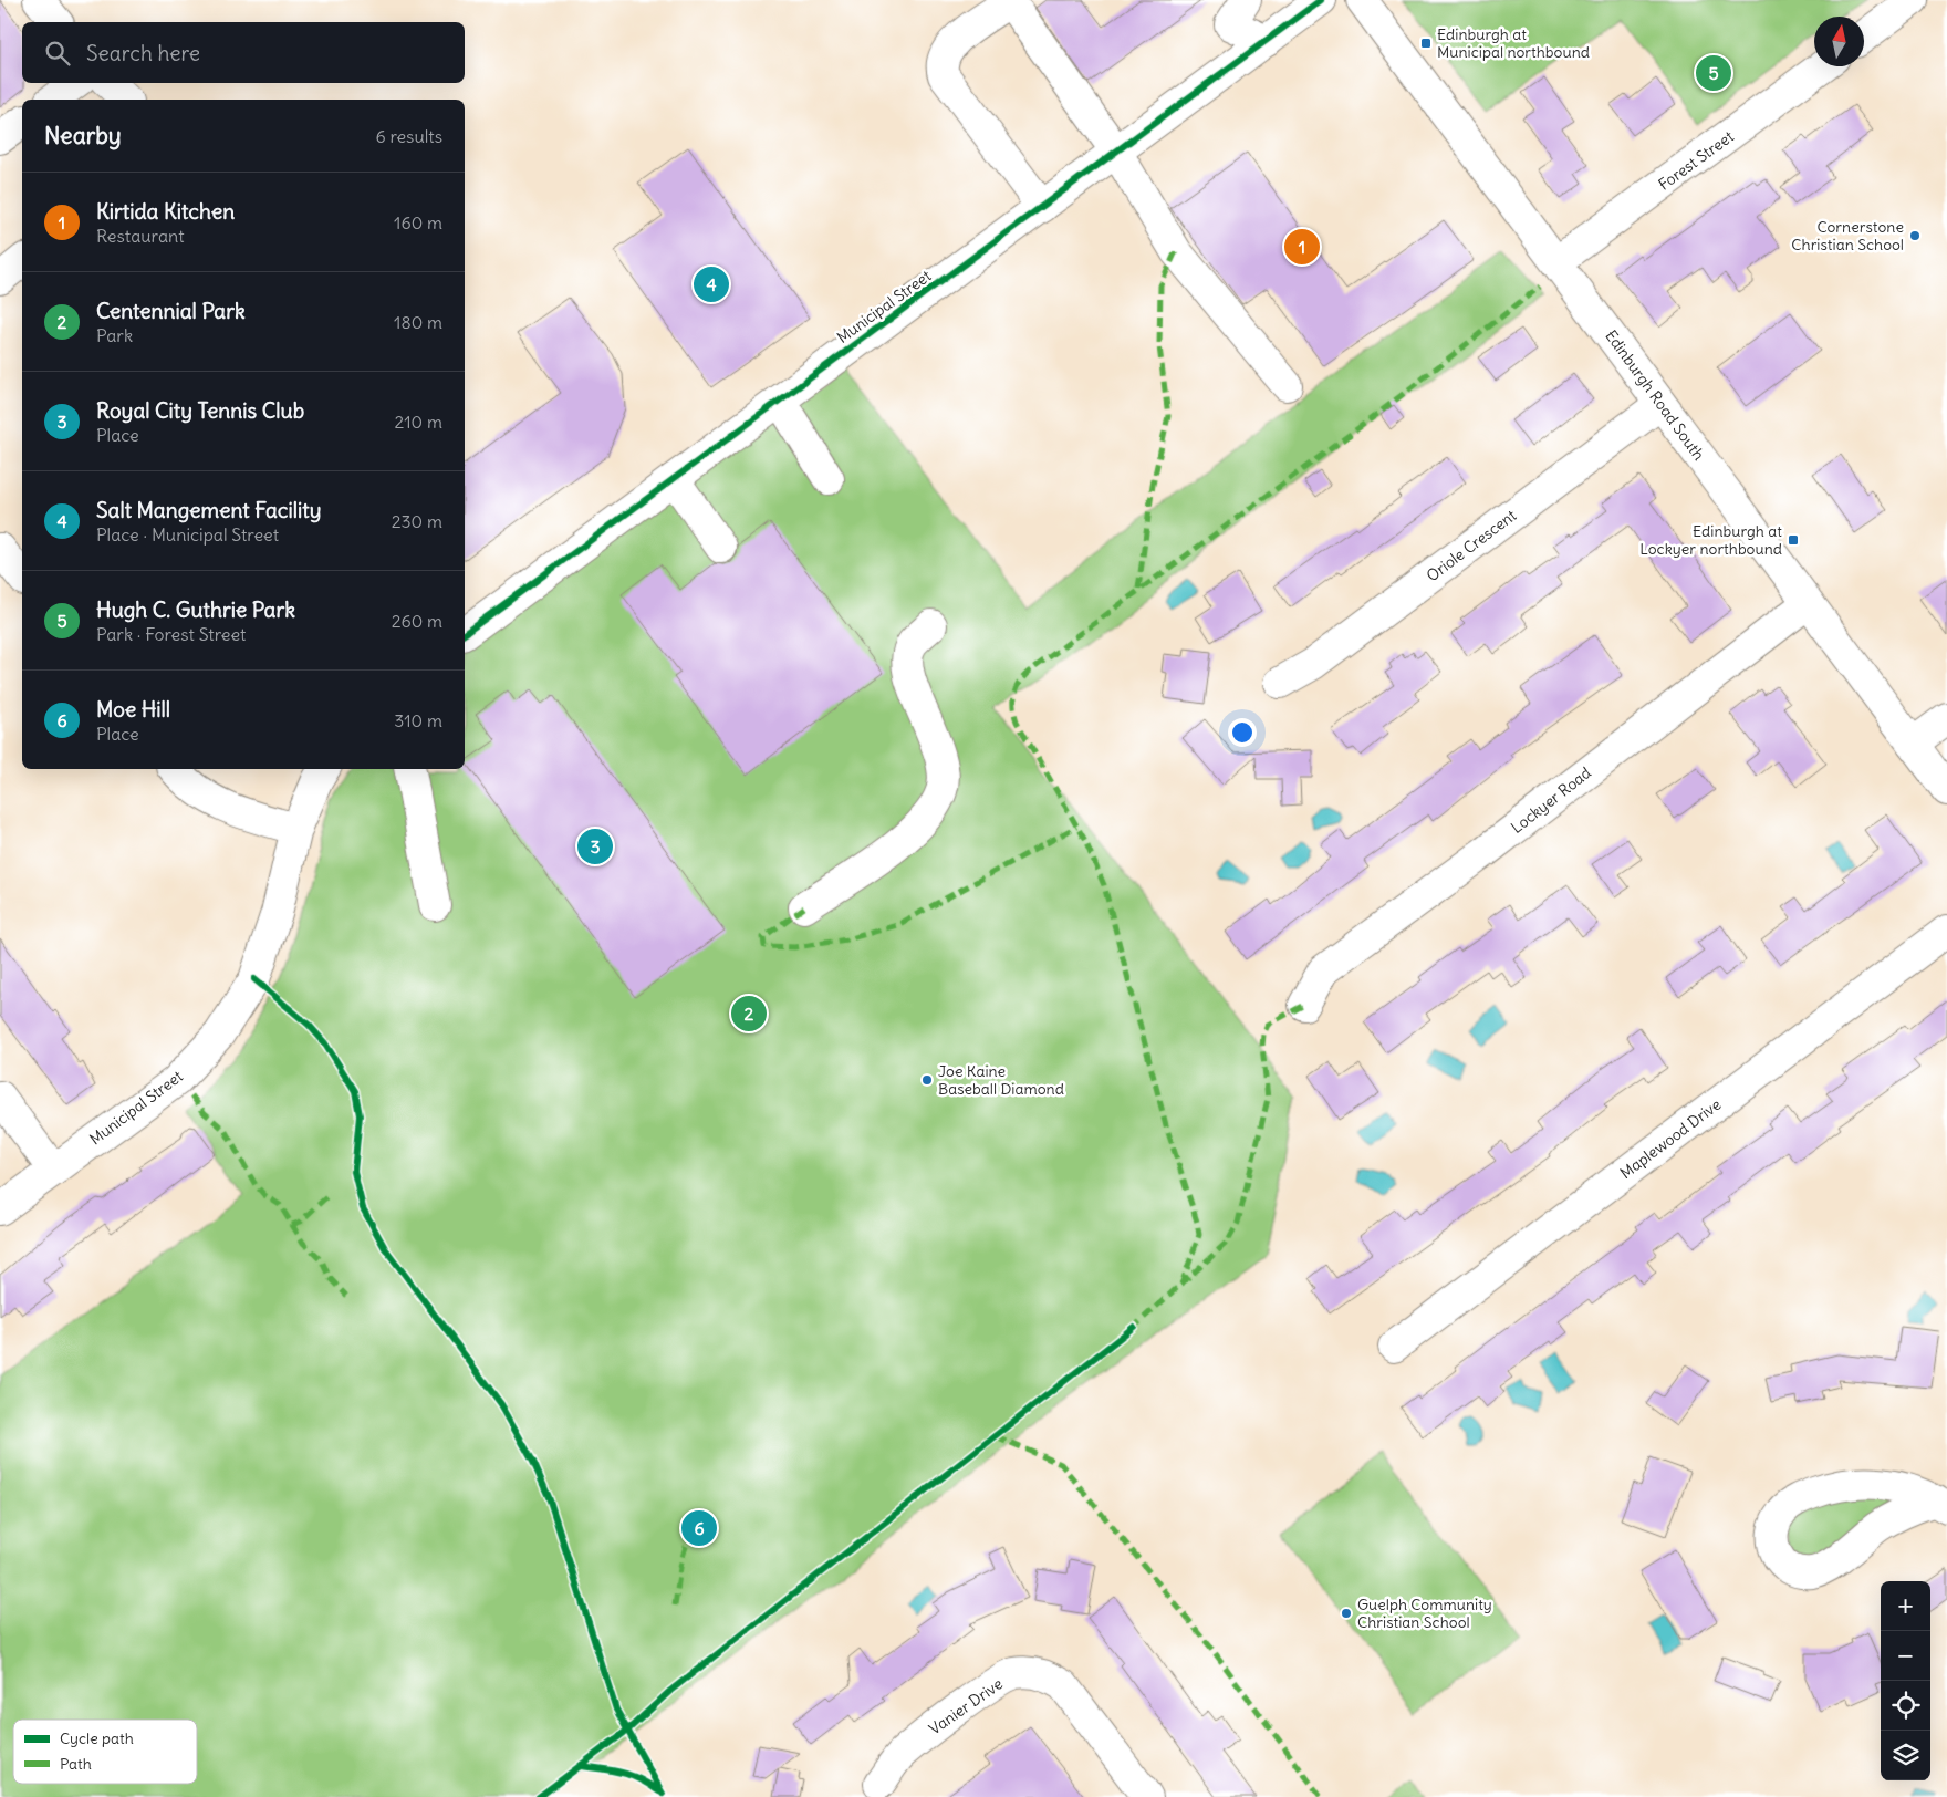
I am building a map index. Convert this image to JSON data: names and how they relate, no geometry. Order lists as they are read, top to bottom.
{
  "streets": {
    "street": [
      "Forest Street",
      "Municipal Street",
      "Edinburgh Road South",
      "Oriole Crescent",
      "Lockyer Road",
      "Maplewood Drive",
      "Vanier Drive"
    ]
  },
  "crossings": [
    ["Forest Street", "Edinburgh Road South"],
    ["Edinburgh Road South", "Oriole Crescent"],
    ["Edinburgh Road South", "Lockyer Road"]
  ],
  "places": {
    "transit": ["Edinburgh at Municipal northbound", "Edinburgh at Lockyer northbound"],
    "other": ["Cornerstone Christian School", "Joe Kaine Baseball Diamond", "Guelph Community Christian School"]
  },
  "legend": ["Cycle path", "Path"],
  "north": "top",
  "page": {
    "search": "Search here",
    "pins": [
      "5",
      "1",
      "4",
      "3",
      "2",
      "6"
    ],
    "heading": ["Nearby", "6 results"],
    "list": [
      {
        "mark": "1",
        "name": "Kirtida Kitchen",
        "note": "Restaurant",
        "value": "160 m"
      },
      {
        "mark": "2",
        "name": "Centennial Park",
        "note": "Park",
        "value": "180 m"
      },
      {
        "mark": "3",
        "name": "Royal City Tennis Club",
        "note": "Place",
        "value": "210 m"
      },
      {
        "mark": "4",
        "name": "Salt Mangement Facility",
        "note": "Place · Municipal Street",
        "value": "230 m"
      },
      {
        "mark": "5",
        "name": "Hugh C. Guthrie Park",
        "note": "Park · Forest Street",
        "value": "260 m"
      },
      {
        "mark": "6",
        "name": "Moe Hill",
        "note": "Place",
        "value": "310 m"
      }
    ],
    "map_buttons": ["+", "−"]
  }
}
